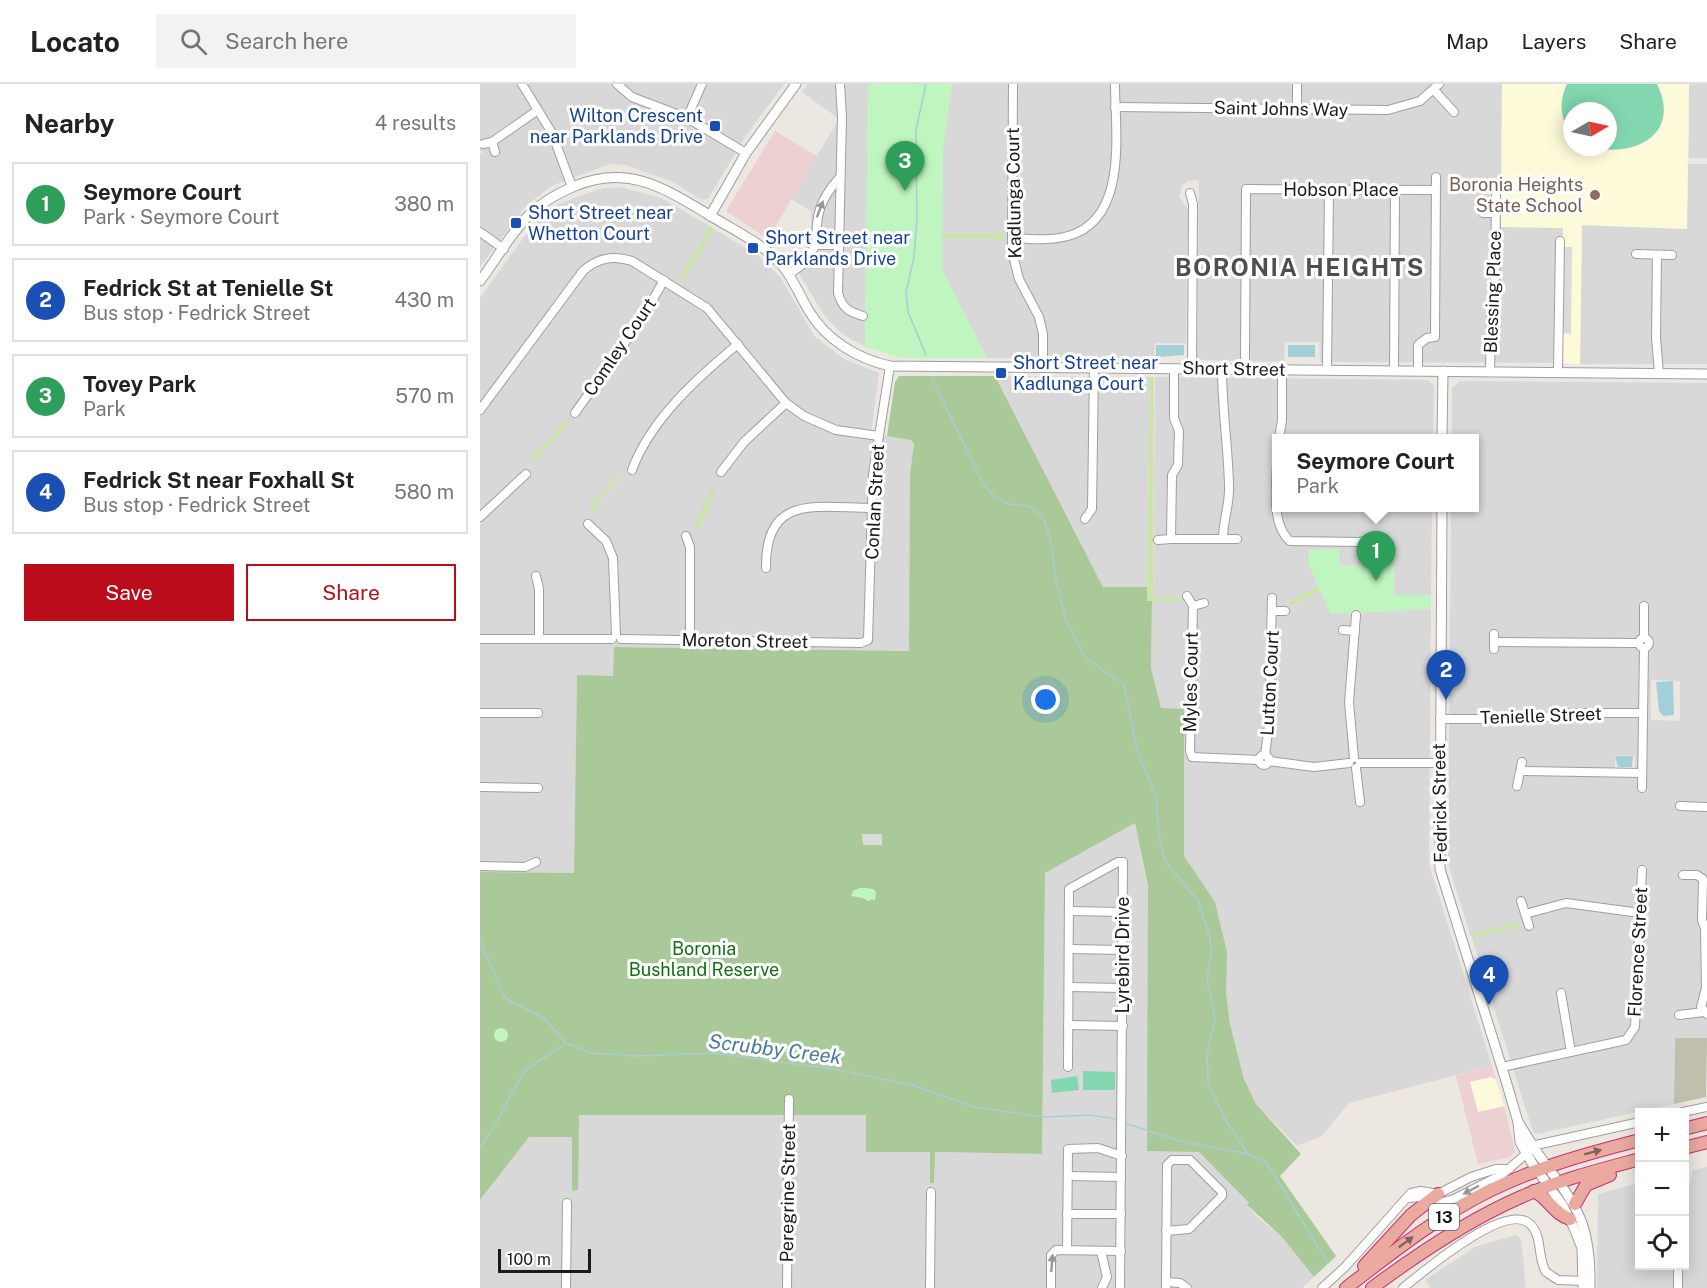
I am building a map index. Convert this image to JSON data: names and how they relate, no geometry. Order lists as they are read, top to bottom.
{
  "streets": {
    "highway": ["13"],
    "street": [
      "Saint Johns Way",
      "Hobson Place",
      "Kadlunga Court",
      "Blessing Place",
      "Comley Court",
      "Short Street",
      "Conlan Street",
      "Moreton Street",
      "Myles Court",
      "Lutton Court",
      "Tenielle Street",
      "Fedrick Street",
      "Florence Street",
      "Lyrebird Drive",
      "Peregrine Street"
    ]
  },
  "crossings": [
    ["Kadlunga Court", "Short Street"],
    ["Blessing Place", "Short Street"],
    ["Short Street", "Conlan Street"],
    ["Conlan Street", "Moreton Street"],
    ["Myles Court", "Lutton Court"],
    ["Tenielle Street", "Fedrick Street"],
    ["Fedrick Street", "13"]
  ],
  "districts": ["BORONIA HEIGHTS"],
  "water": ["Scrubby Creek"],
  "parks": ["Boronia Bushland Reserve"],
  "places": {
    "transit": [
      "Wilton Crescent near Parklands Drive",
      "Short Street near Whetton Court",
      "Short Street near Parklands Drive",
      "Short Street near Kadlunga Court"
    ],
    "other": ["Boronia Heights State School"]
  },
  "scale_bar": "100 m",
  "north": "right",
  "page": {
    "header": "Locato",
    "search": "Search here",
    "nav": ["Map", "Layers", "Share"],
    "heading": ["Nearby", "4 results"],
    "pins": [
      "3",
      "1",
      "2",
      "4"
    ],
    "list": [
      {
        "mark": "1",
        "name": "Seymore Court",
        "note": "Park · Seymore Court",
        "value": "380 m"
      },
      {
        "mark": "2",
        "name": "Fedrick St at Tenielle St",
        "note": "Bus stop · Fedrick Street",
        "value": "430 m"
      },
      {
        "mark": "3",
        "name": "Tovey Park",
        "note": "Park",
        "value": "570 m"
      },
      {
        "mark": "4",
        "name": "Fedrick St near Foxhall St",
        "note": "Bus stop · Fedrick Street",
        "value": "580 m"
      }
    ],
    "popup": ["Seymore Court", "Park"],
    "buttons": ["Save", "Share"],
    "map_buttons": ["+", "−"],
    "scale": "100 m"
  }
}
